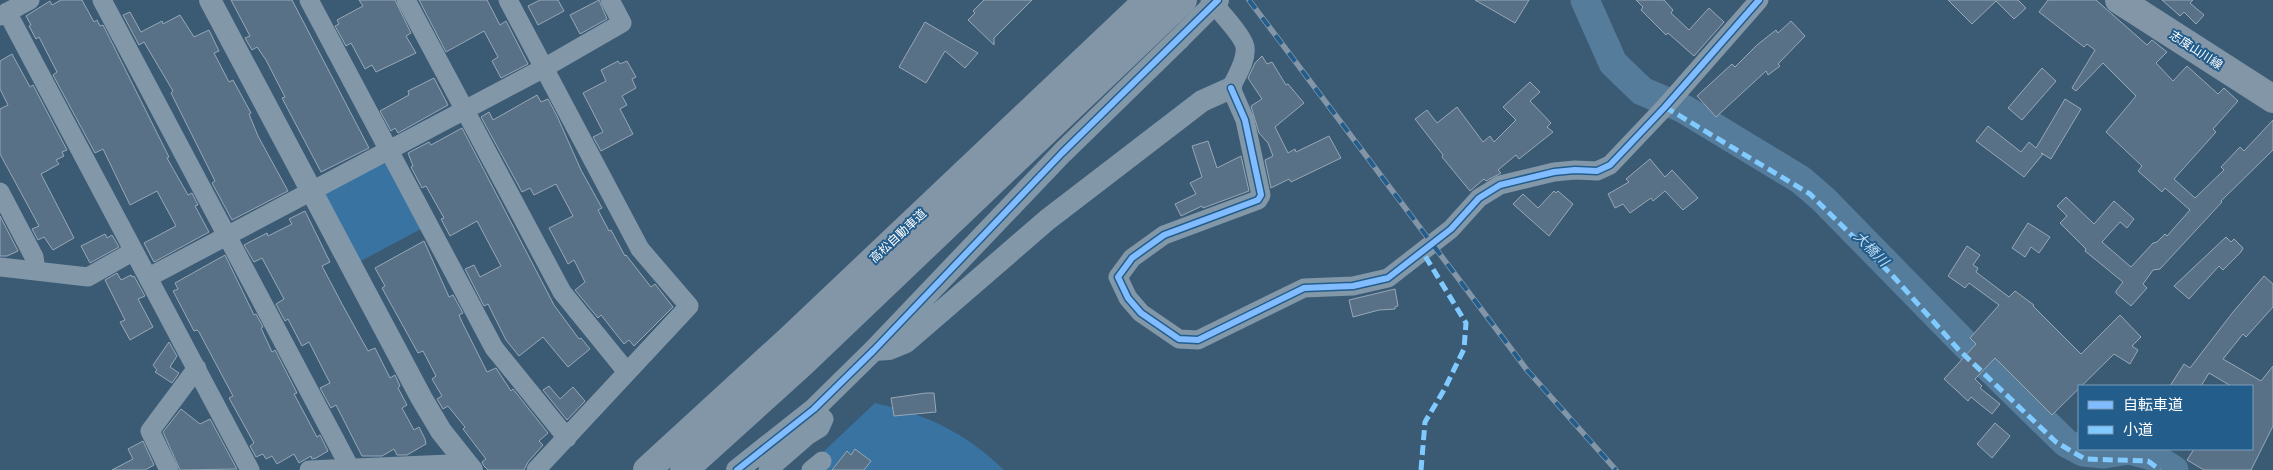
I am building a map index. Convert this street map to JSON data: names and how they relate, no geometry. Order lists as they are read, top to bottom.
{
  "streets": {
    "main road": ["志度山川線", "高松自動車道"]
  },
  "water": ["大橋川"],
  "legend": ["自転車道", "小道"]
}
